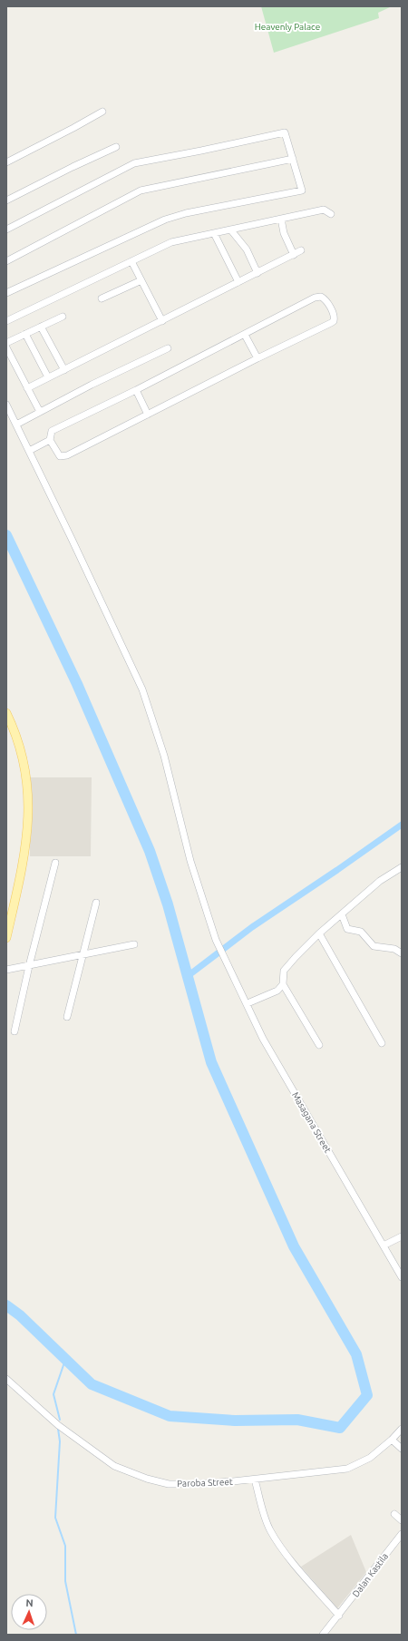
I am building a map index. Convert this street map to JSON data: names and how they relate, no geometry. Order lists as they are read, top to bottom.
{
  "streets": {
    "street": ["Masagana Street", "Paroba Street", "Dalan Kastila"]
  },
  "parks": ["Heavenly Palace"],
  "north": "top"
}
